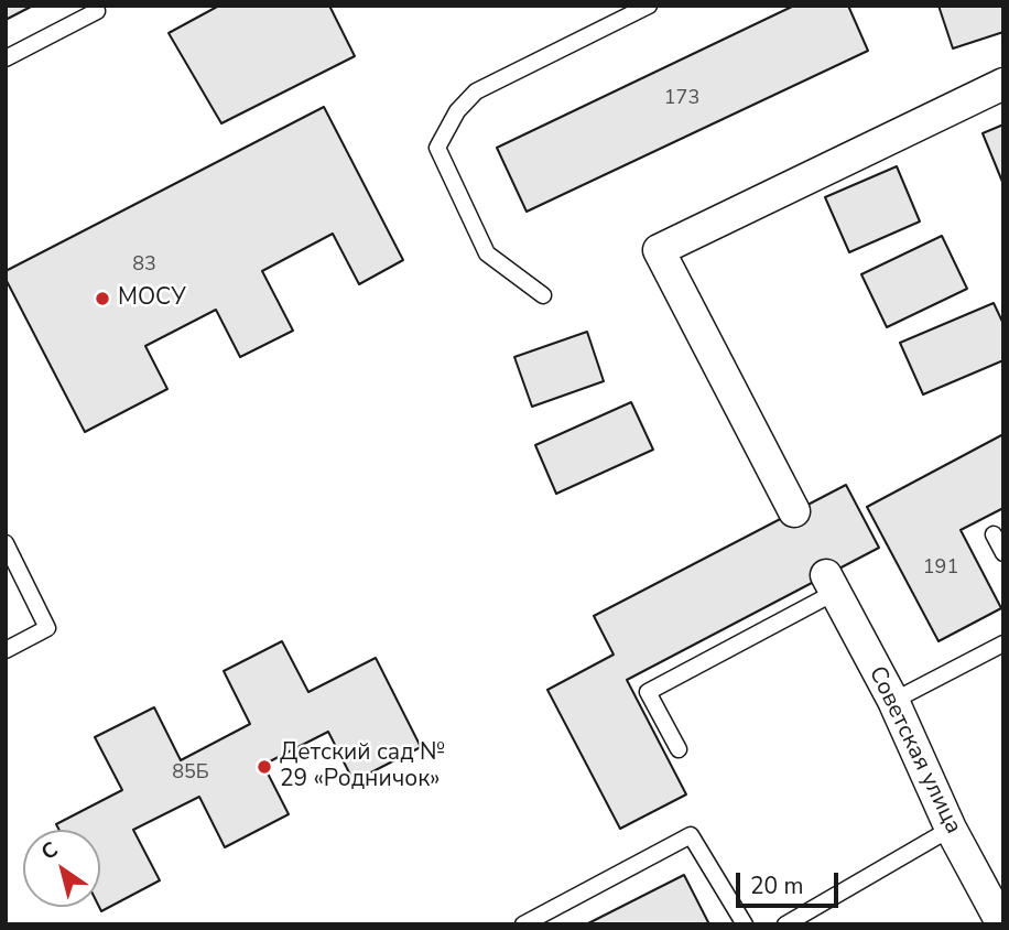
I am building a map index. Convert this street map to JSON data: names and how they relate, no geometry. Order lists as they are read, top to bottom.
{
  "streets": {
    "street": ["Советская улица"]
  },
  "places": ["МОСУ", "Детский сад № 29 «Родничок»"],
  "house_numbers": [
    "173",
    "83",
    "191",
    "85Б"
  ],
  "scale_bar": "20 m",
  "north": "top left"
}
